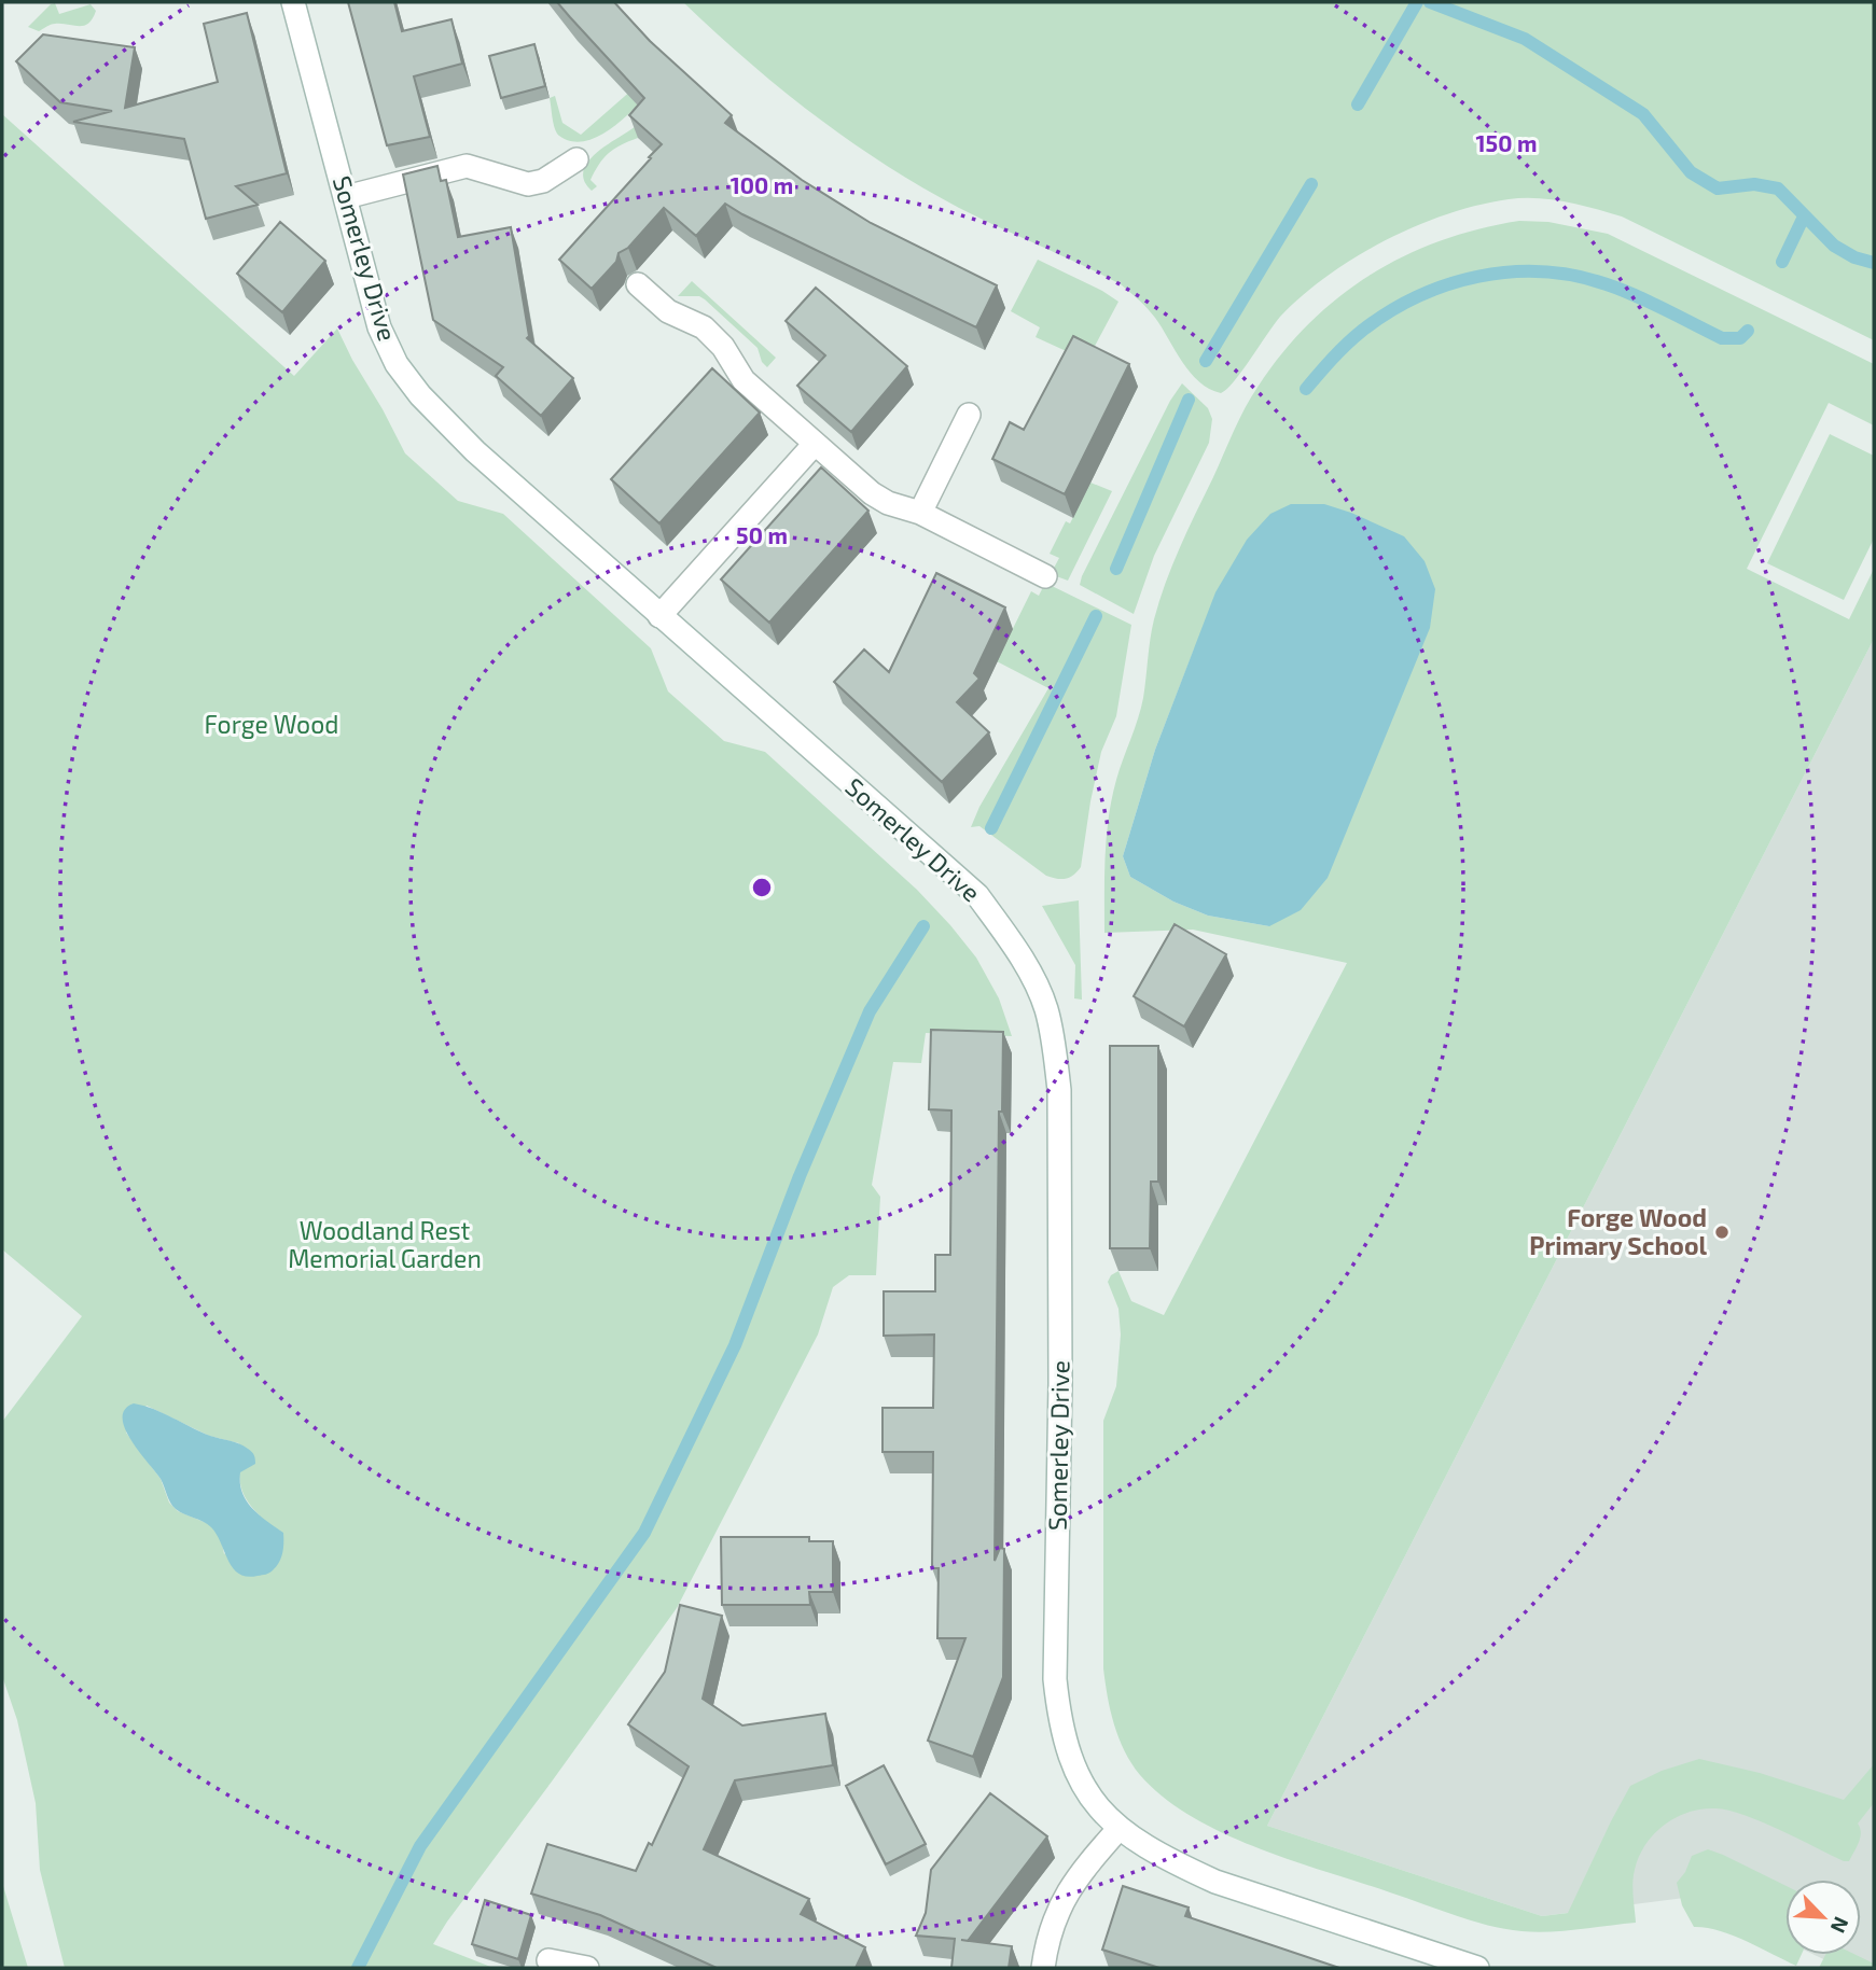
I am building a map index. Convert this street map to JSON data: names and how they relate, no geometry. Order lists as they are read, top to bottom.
{
  "streets": {
    "street": ["Somerley Drive"]
  },
  "parks": ["Forge Wood", "Woodland Rest Memorial Garden"],
  "places": ["Forge Wood Primary School"],
  "north": "bottom right",
  "rings": ["150 m", "100 m", "50 m"]
}
